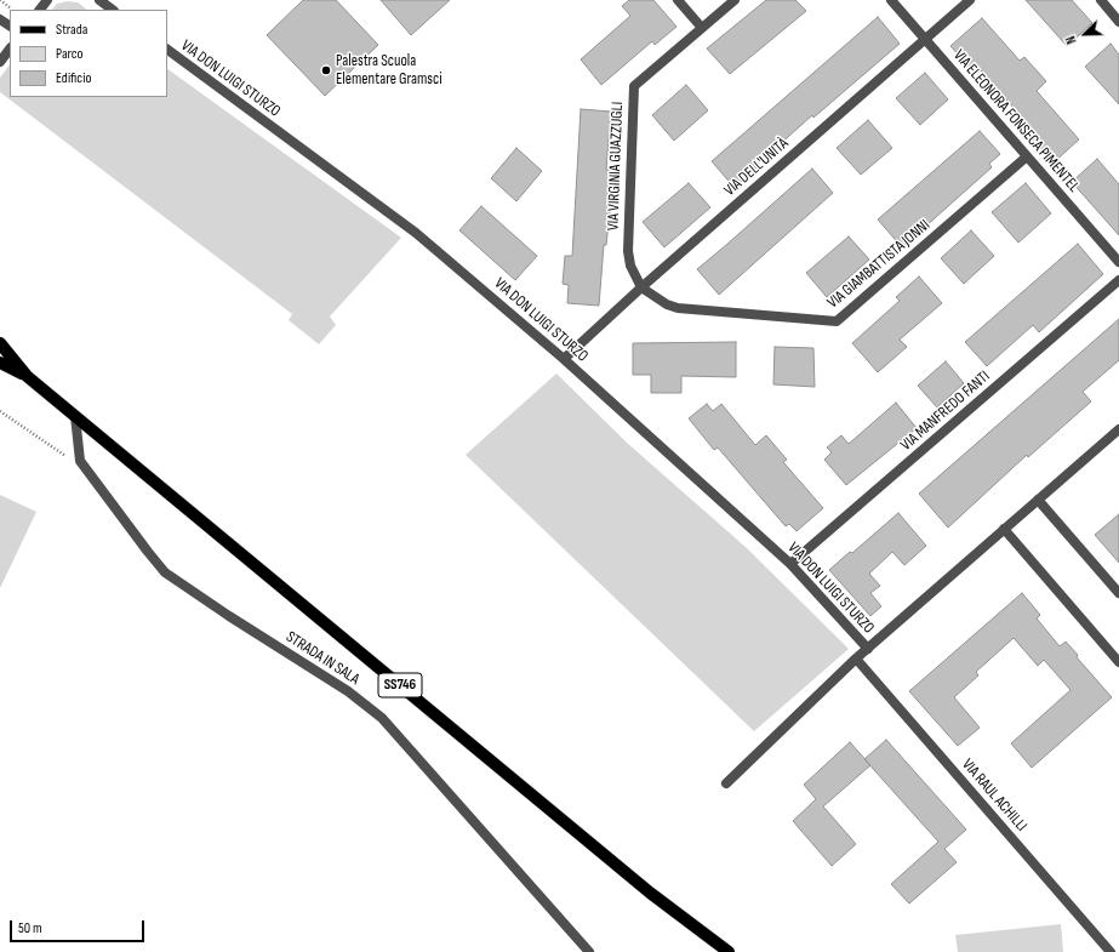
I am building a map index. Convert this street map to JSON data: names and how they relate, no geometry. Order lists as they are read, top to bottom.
{
  "streets": {
    "main road": ["SS746"],
    "street": [
      "VIA DON LUIGI STURZO",
      "VIA ELEONORA FONSECA PIMENTEL",
      "VIA VIRGINIA GUAZZUGLI",
      "VIA DELL'UNITÀ",
      "VIA GIAMBATTISTA JONNI",
      "VIA MANFREDO FANTI",
      "STRADA IN SALA",
      "VIA RAUL ACHILLI"
    ]
  },
  "crossings": [
    ["VIA DON LUIGI STURZO", "VIA DELL'UNITÀ"],
    ["VIA DON LUIGI STURZO", "VIA MANFREDO FANTI"],
    ["VIA ELEONORA FONSECA PIMENTEL", "VIA DELL'UNITÀ"],
    ["VIA ELEONORA FONSECA PIMENTEL", "VIA GIAMBATTISTA JONNI"],
    ["VIA VIRGINIA GUAZZUGLI", "VIA DELL'UNITÀ"],
    ["VIA VIRGINIA GUAZZUGLI", "VIA GIAMBATTISTA JONNI"],
    ["VIA DELL'UNITÀ", "VIA GIAMBATTISTA JONNI"]
  ],
  "places": ["Palestra Scuola Elementare Gramsci"],
  "legend": ["Strada", "Parco", "Edificio"],
  "scale_bar": "50 m",
  "north": "bottom left"
}
